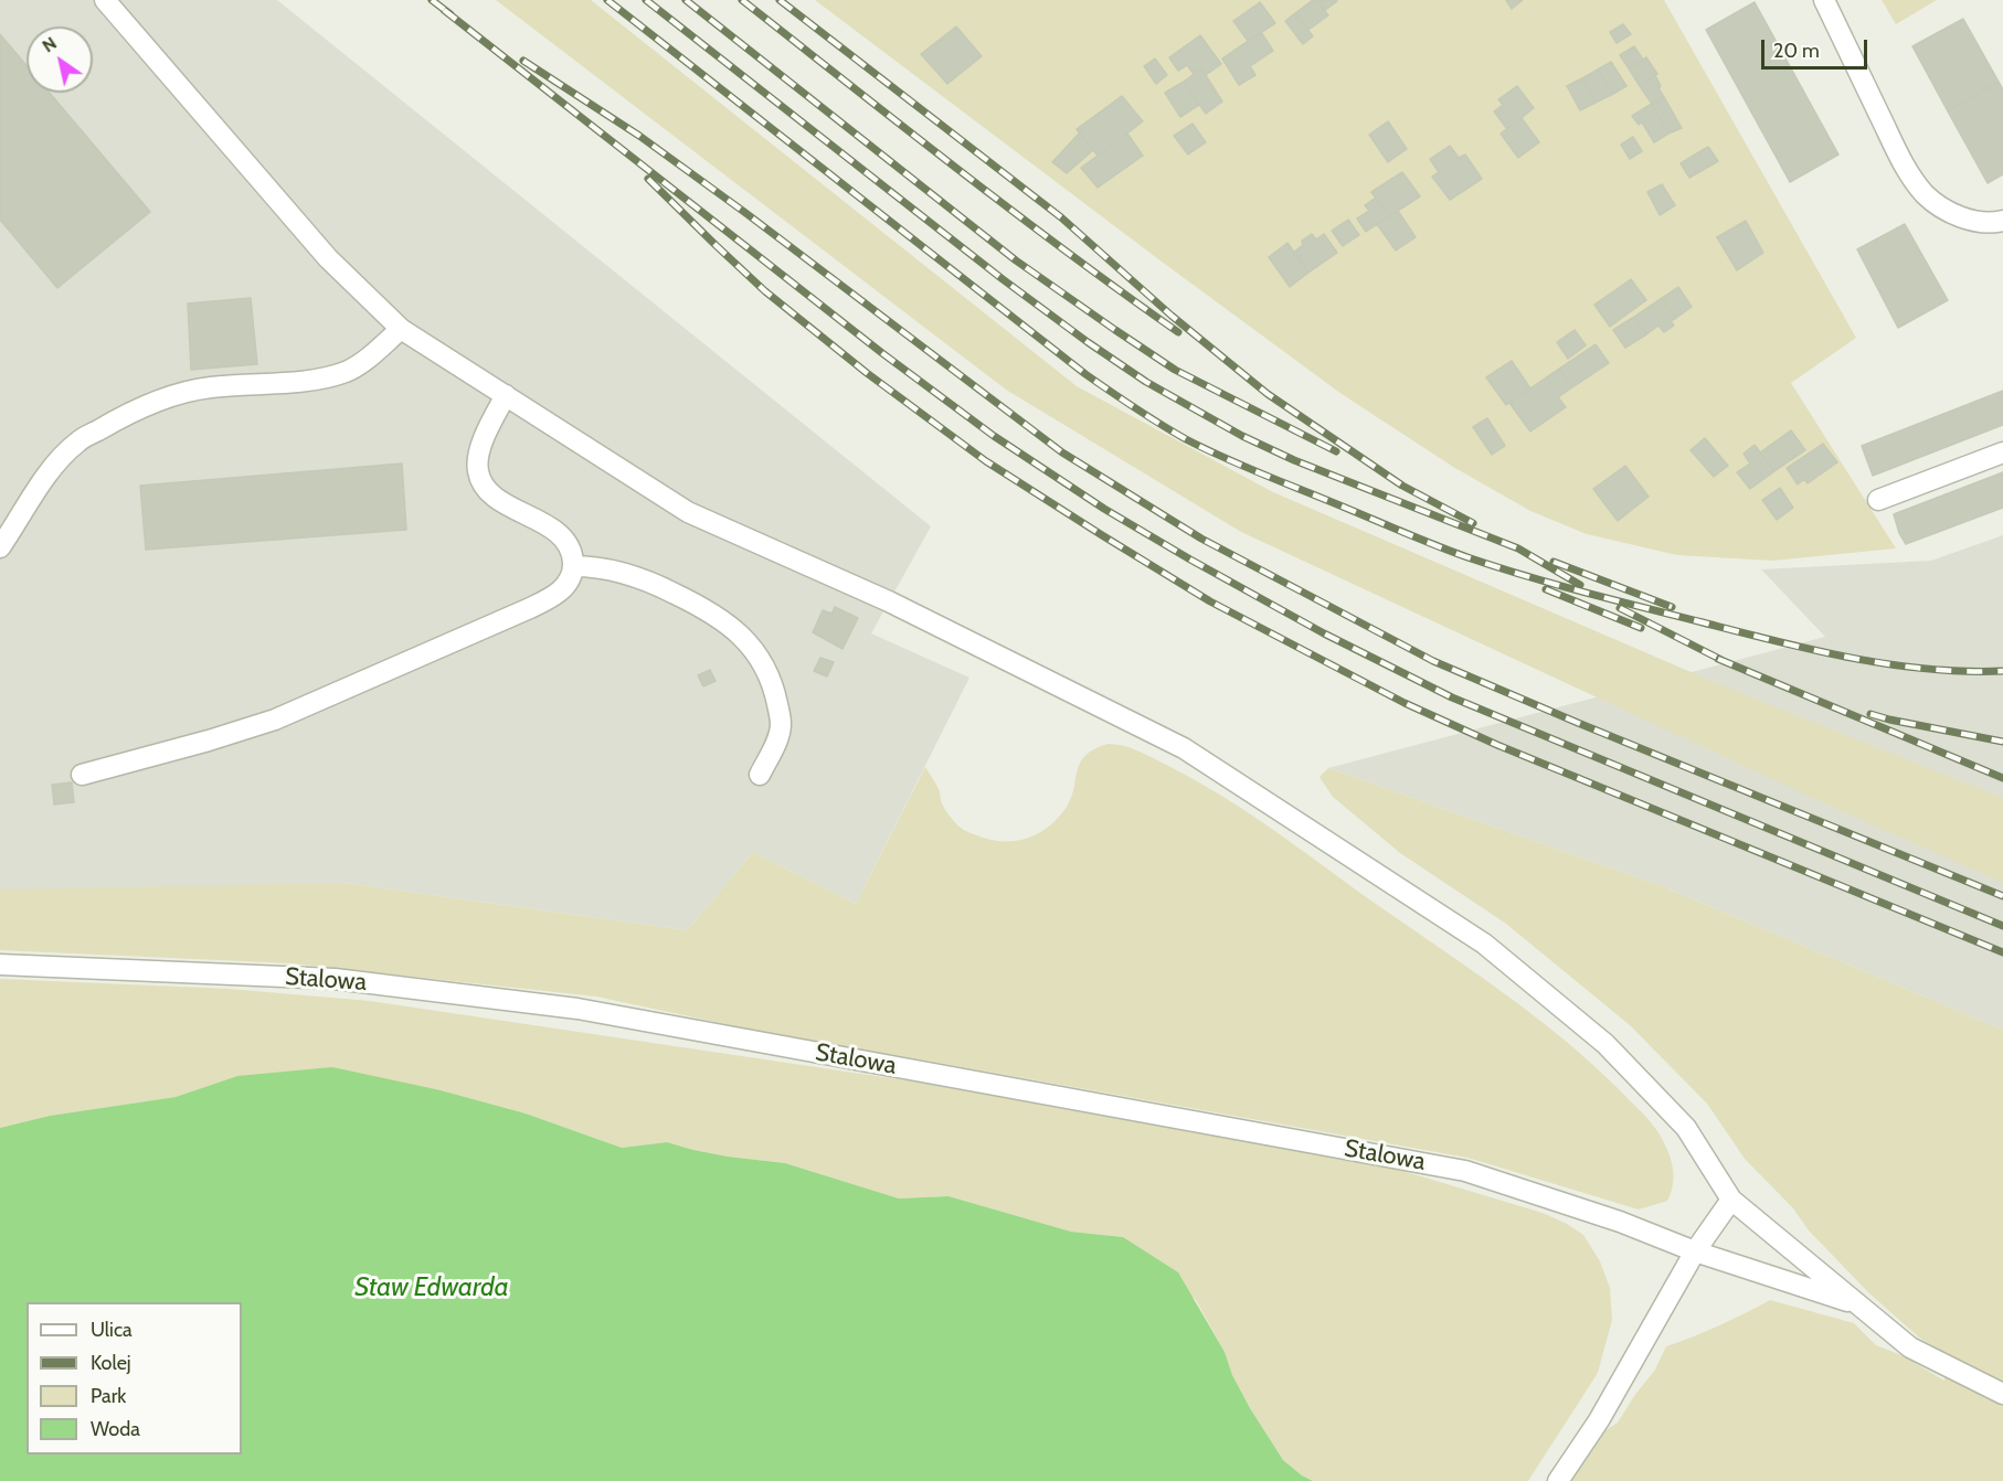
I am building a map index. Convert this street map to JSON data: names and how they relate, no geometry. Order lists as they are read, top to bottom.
{
  "streets": {
    "street": ["Stalowa"]
  },
  "water": ["Staw Edwarda"],
  "legend": [
    "Ulica",
    "Kolej",
    "Park",
    "Woda"
  ],
  "scale_bar": "20 m",
  "north": "top left"
}
